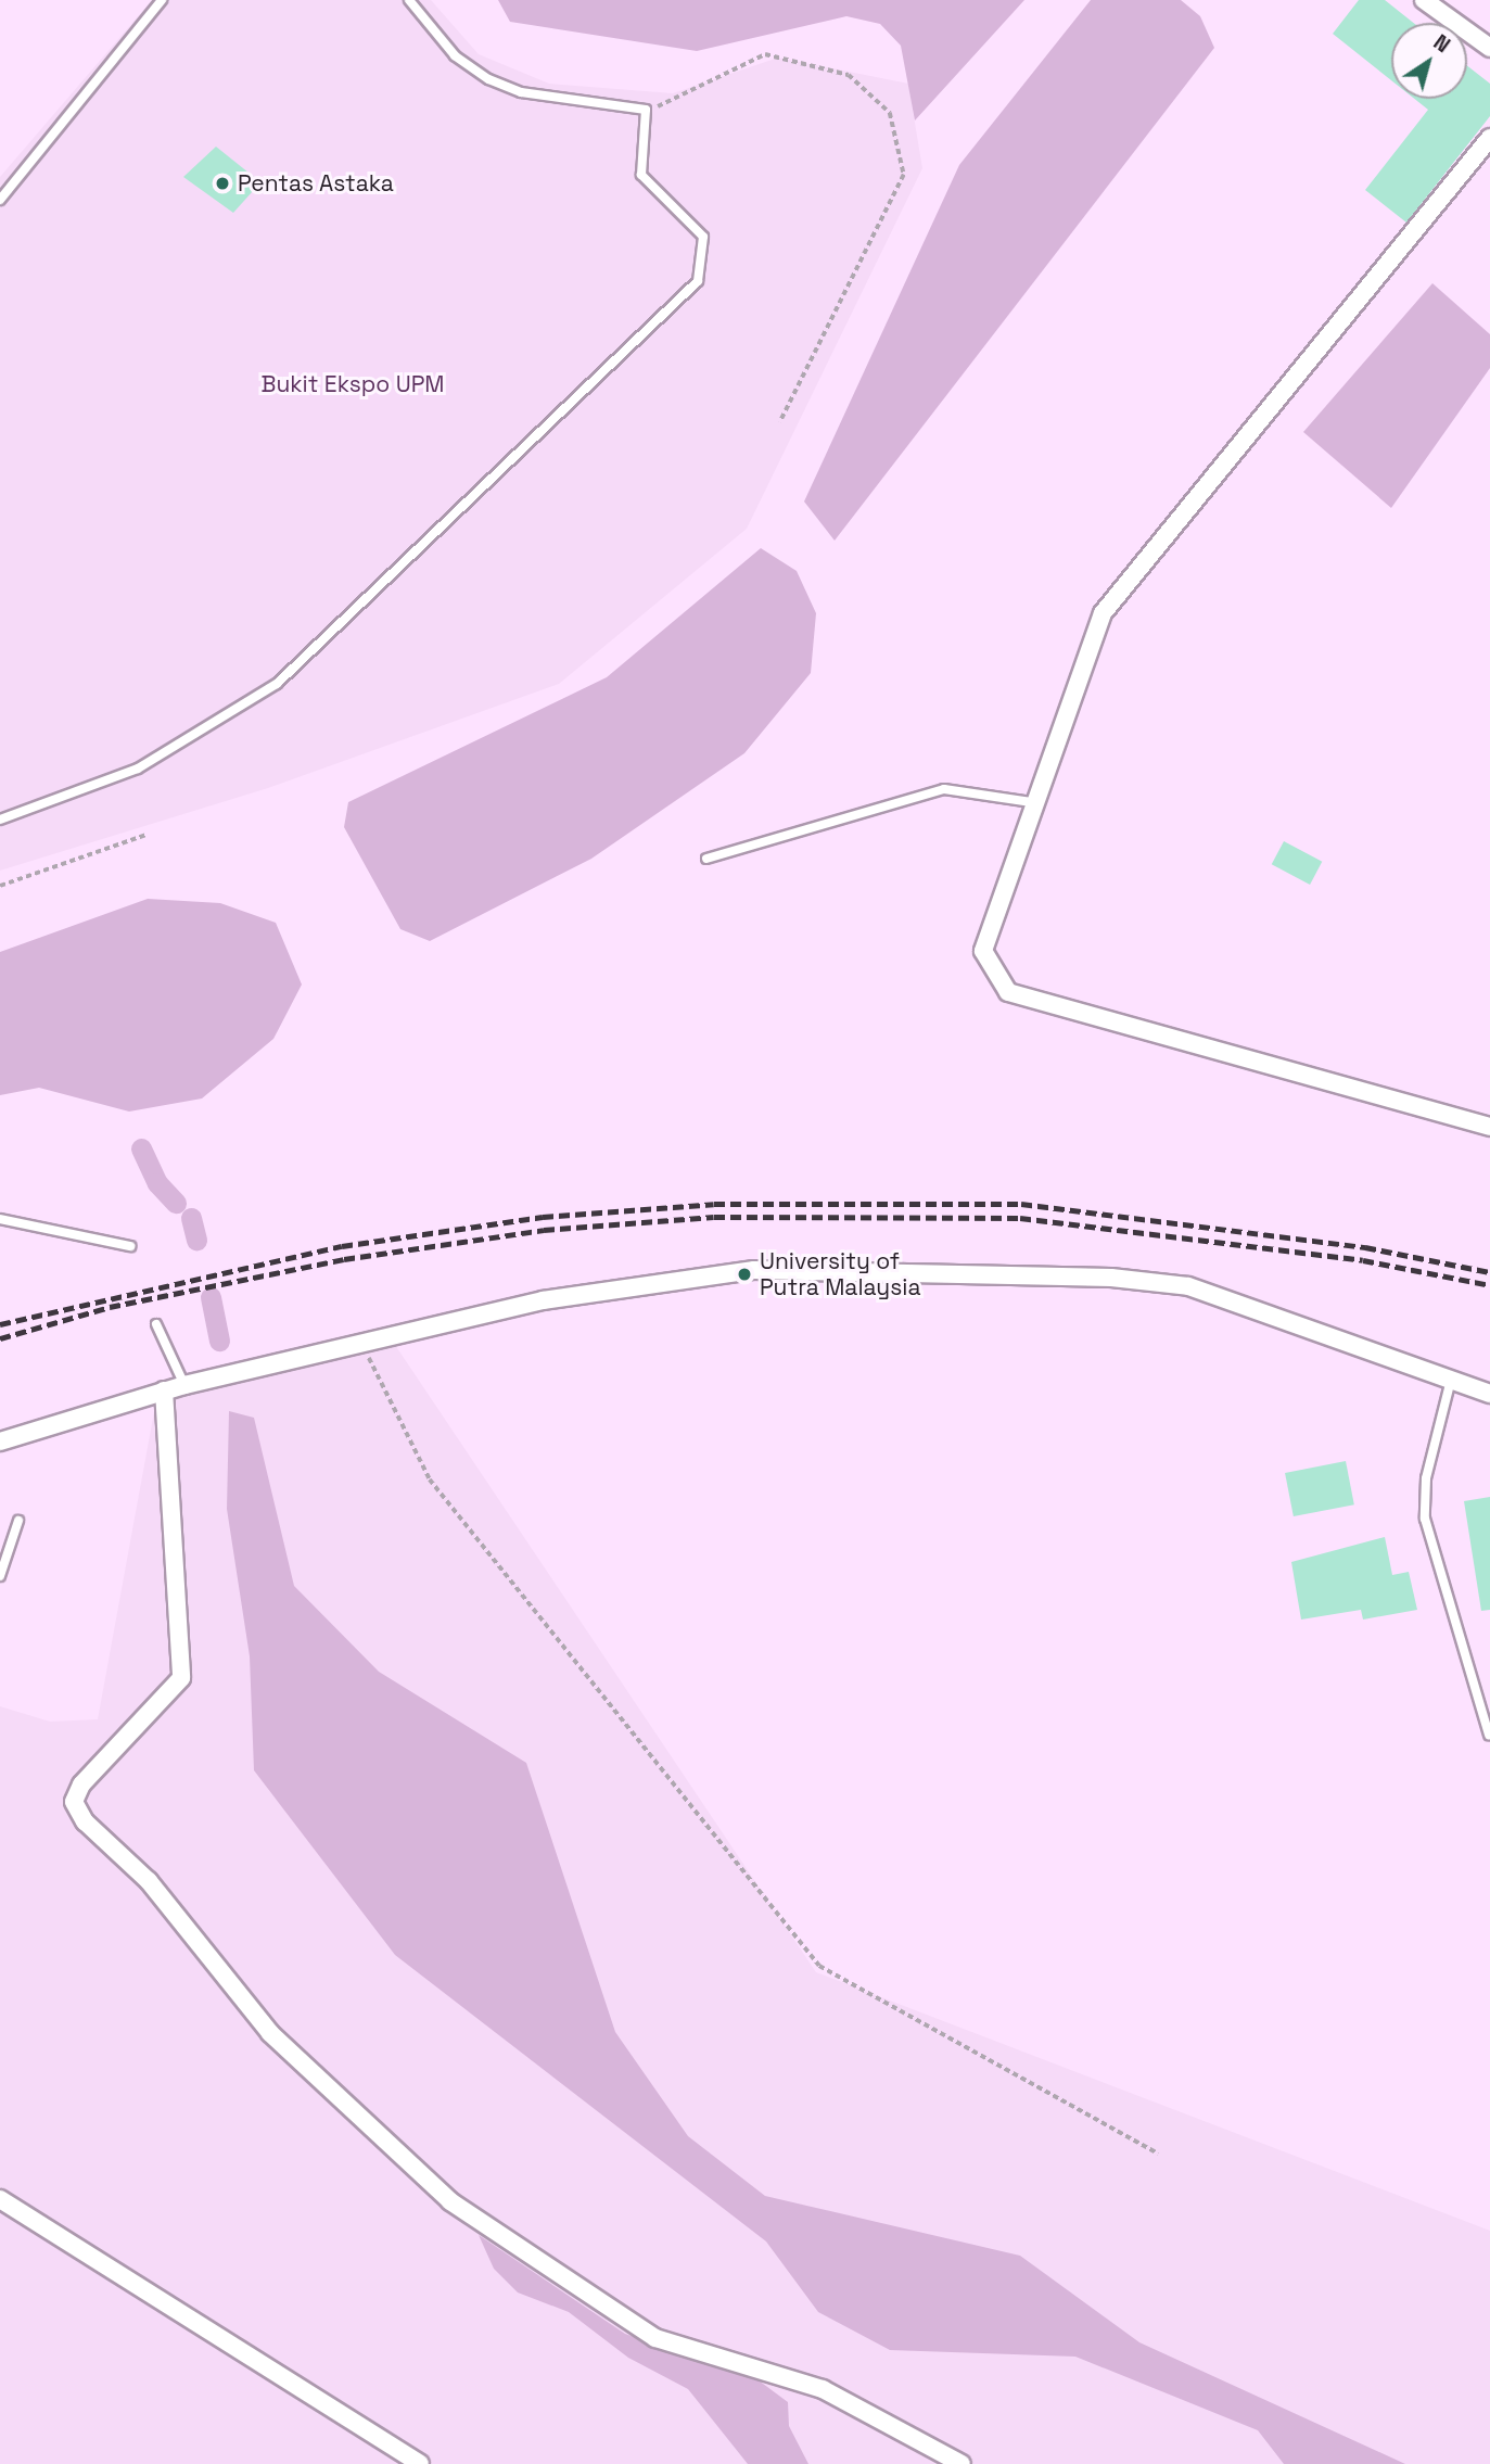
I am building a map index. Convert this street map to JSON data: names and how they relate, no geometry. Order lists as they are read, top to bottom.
{
  "parks": ["Bukit Ekspo UPM"],
  "places": ["Pentas Astaka", "University of Putra Malaysia"],
  "north": "top right"
}
